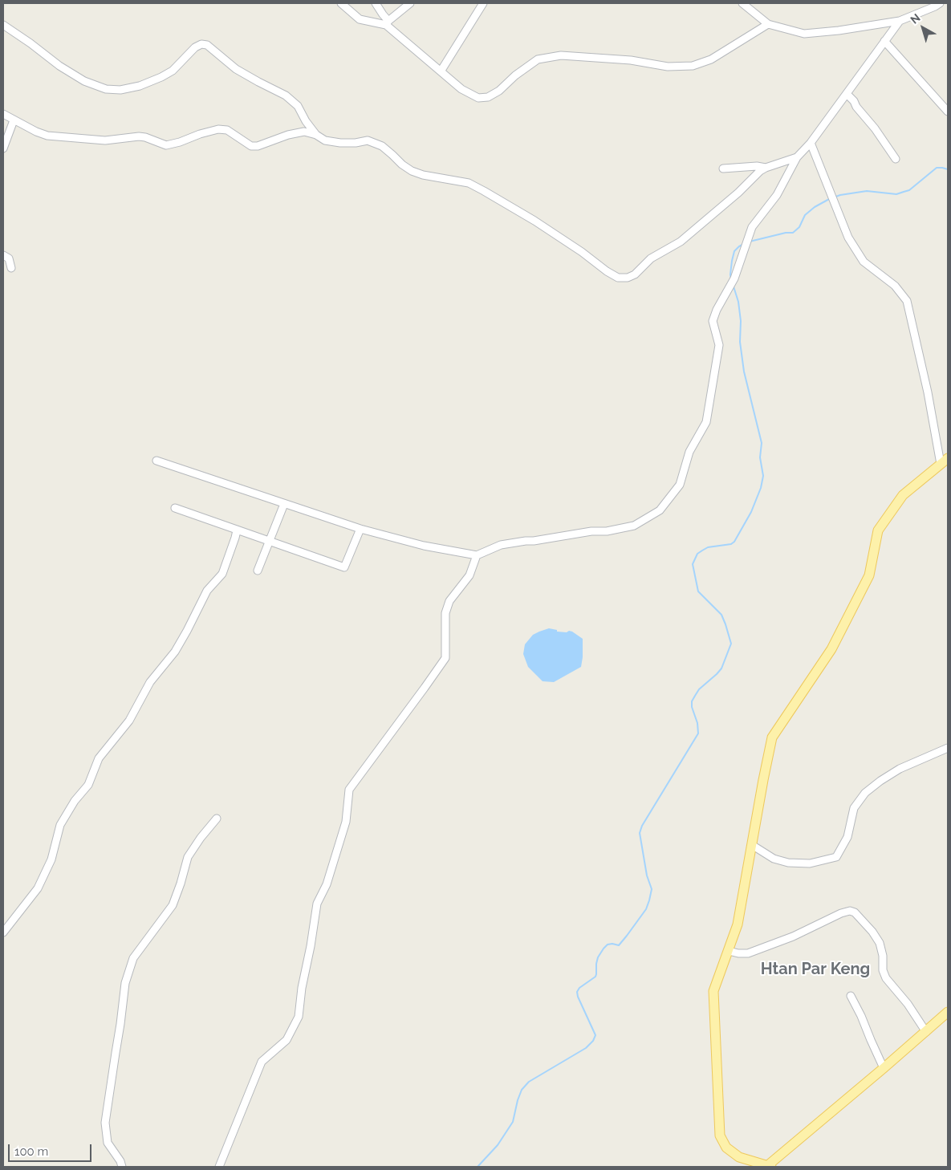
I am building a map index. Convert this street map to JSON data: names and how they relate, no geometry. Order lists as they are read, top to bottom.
{
  "districts": ["Htan Par Keng"],
  "scale_bar": "100 m",
  "north": "top left"
}
